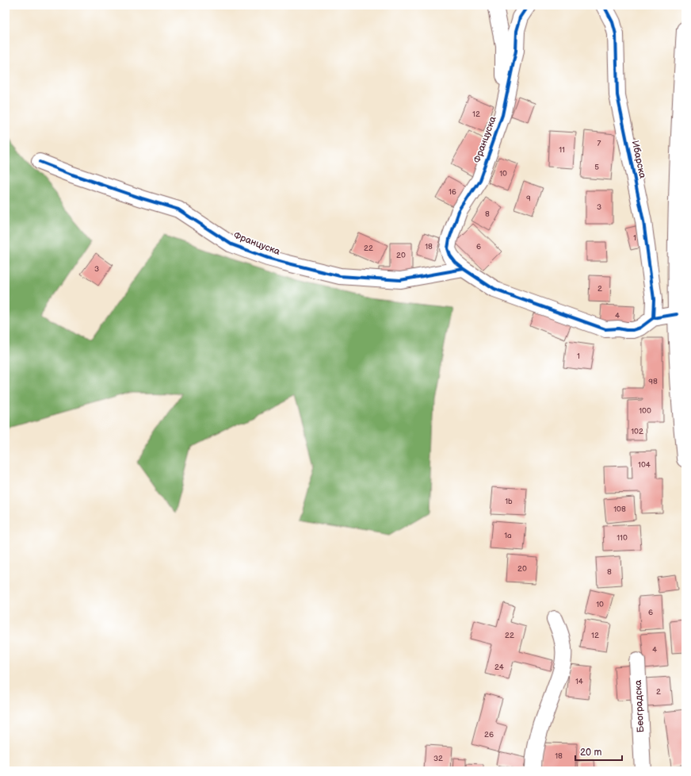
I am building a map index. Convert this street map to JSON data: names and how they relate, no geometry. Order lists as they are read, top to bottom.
{
  "streets": {
    "street": ["Француска", "Ибарска", "Београдска"]
  },
  "crossings": [
    ["Француска", "Ибарска"]
  ],
  "house_numbers": [
    "12",
    "7",
    "11",
    "5",
    "10",
    "16",
    "9",
    "3",
    "8",
    "1",
    "18",
    "6",
    "22",
    "20",
    "3",
    "2",
    "4",
    "1",
    "98",
    "100",
    "102",
    "104",
    "1b",
    "108",
    "1a",
    "110",
    "20",
    "8",
    "10",
    "6",
    "22",
    "12",
    "4",
    "24",
    "14",
    "2",
    "26",
    "18",
    "32"
  ],
  "scale_bar": "20 m"
}
